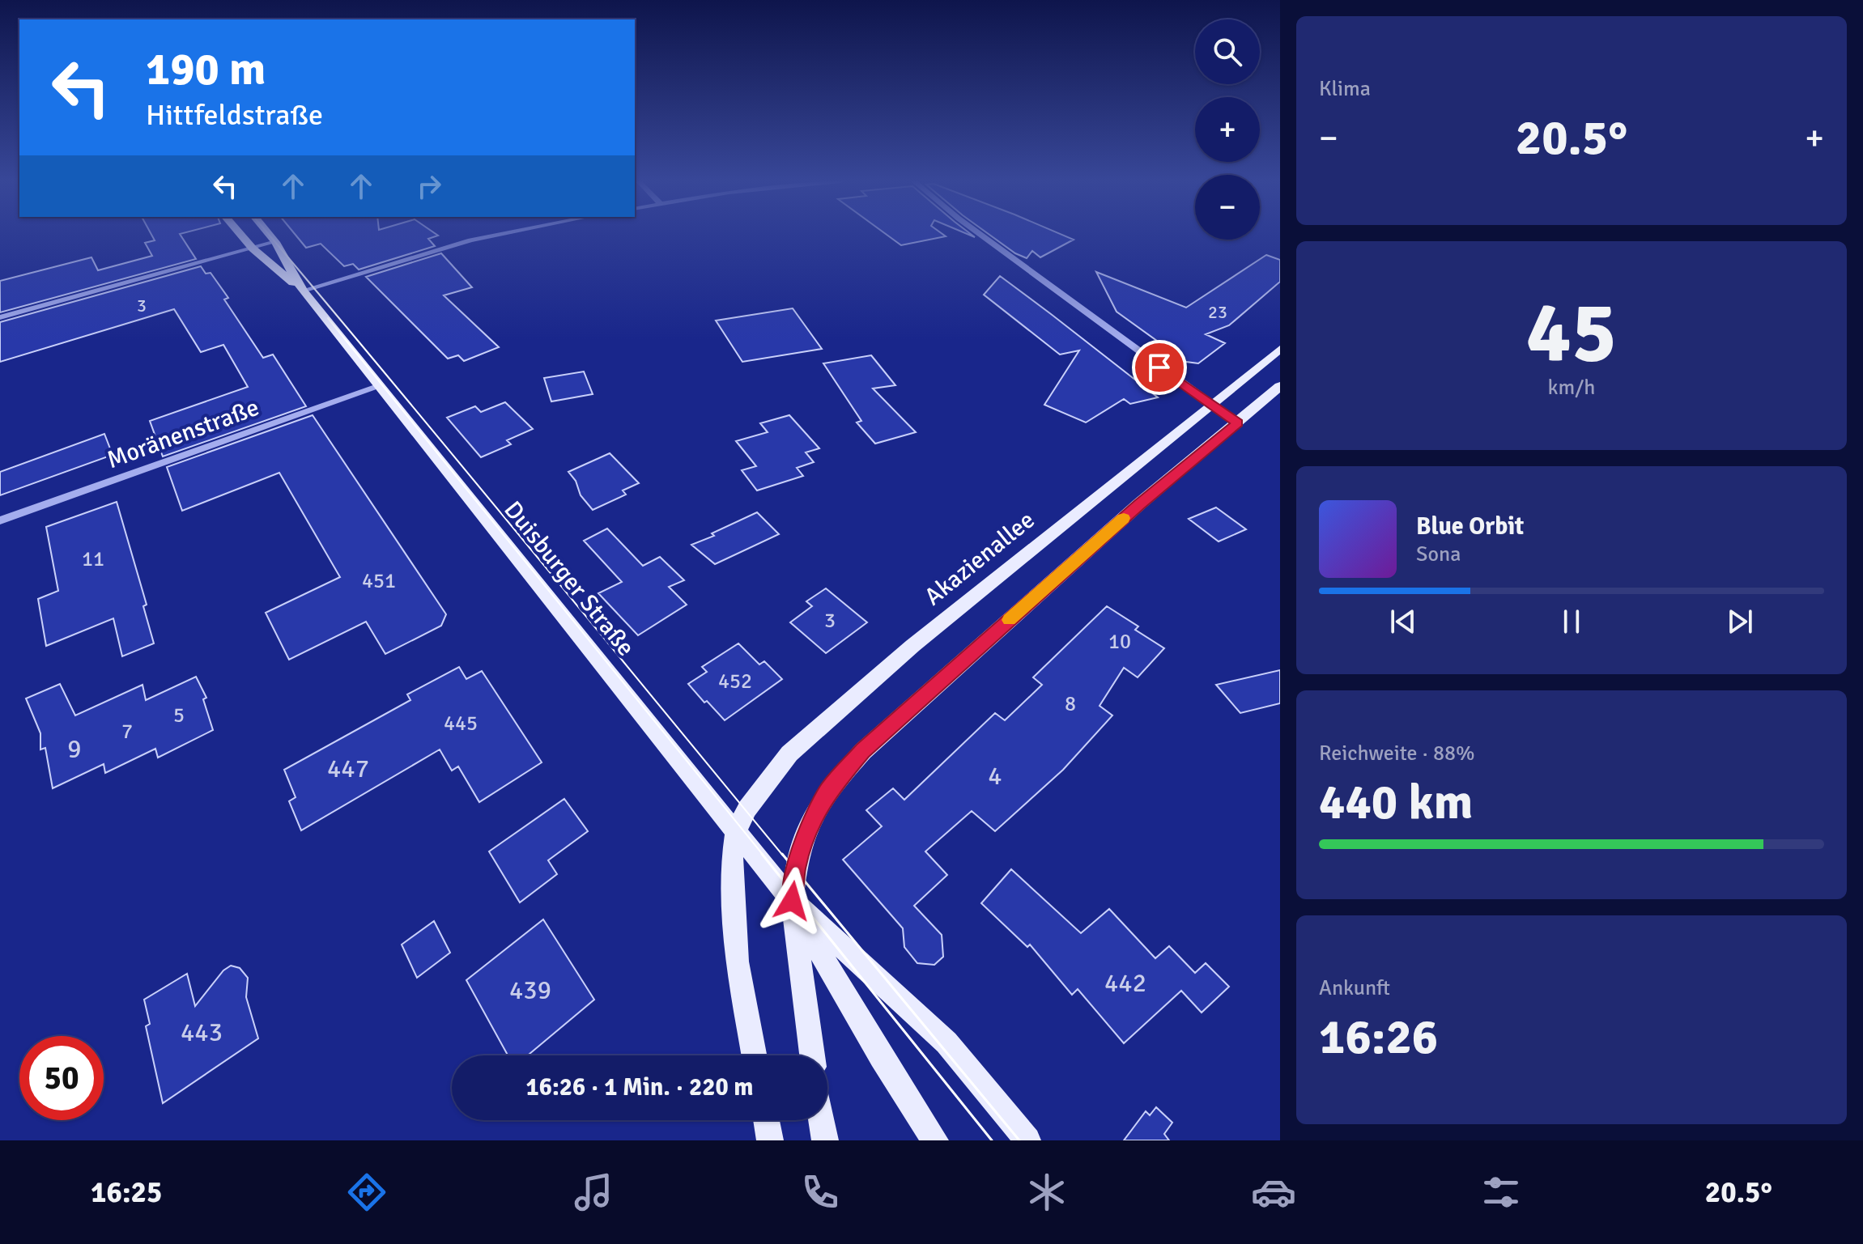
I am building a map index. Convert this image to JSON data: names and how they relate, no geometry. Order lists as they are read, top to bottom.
{
  "streets": {
    "main road": ["Akazienallee", "Duisburger Straße"],
    "street": ["Moränenstraße"]
  },
  "crossings": [
    ["Moränenstraße", "Duisburger Straße"],
    ["Akazienallee", "Duisburger Straße"]
  ],
  "house_numbers": [
    "3",
    "23",
    "11",
    "451",
    "3",
    "10",
    "452",
    "8",
    "5",
    "445",
    "7",
    "9",
    "447",
    "4",
    "442",
    "439",
    "443"
  ],
  "page": {
    "tile": [
      "Klima",
      ["45", "km/h"],
      ["Reichweite · 88%", "440 km"],
      ["Ankunft", "16:26"]
    ],
    "map_buttons": ["+", "−"],
    "turn": ["190 m", "Hittfeldstraße"],
    "heat": ["−", "20.5°", "+"],
    "song": ["Blue Orbit", "Sona"],
    "limit": "50",
    "trip": "16:26 · 1 Min. · 220 m",
    "tabs": ["16:25", "20.5°"]
  }
}
